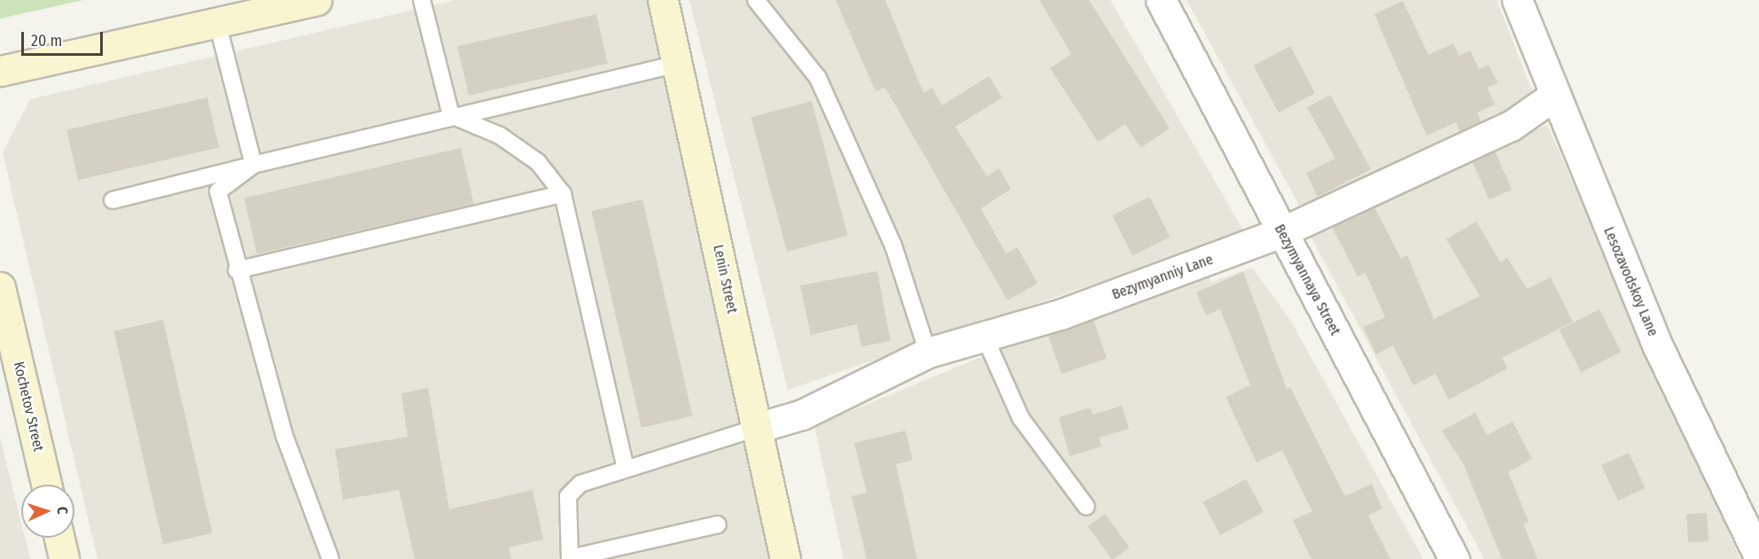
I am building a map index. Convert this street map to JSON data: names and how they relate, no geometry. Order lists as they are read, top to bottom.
{
  "streets": {
    "street": [
      "Bezymyanniy Lane",
      "Lenin Street",
      "Bezymyannaya Street",
      "Lesozavodskoy Lane",
      "Kochetov Street"
    ]
  },
  "crossings": [
    ["Bezymyanniy Lane", "Lenin Street"],
    ["Bezymyanniy Lane", "Bezymyannaya Street"],
    ["Bezymyanniy Lane", "Lesozavodskoy Lane"]
  ],
  "scale_bar": "20 m",
  "north": "right"
}
